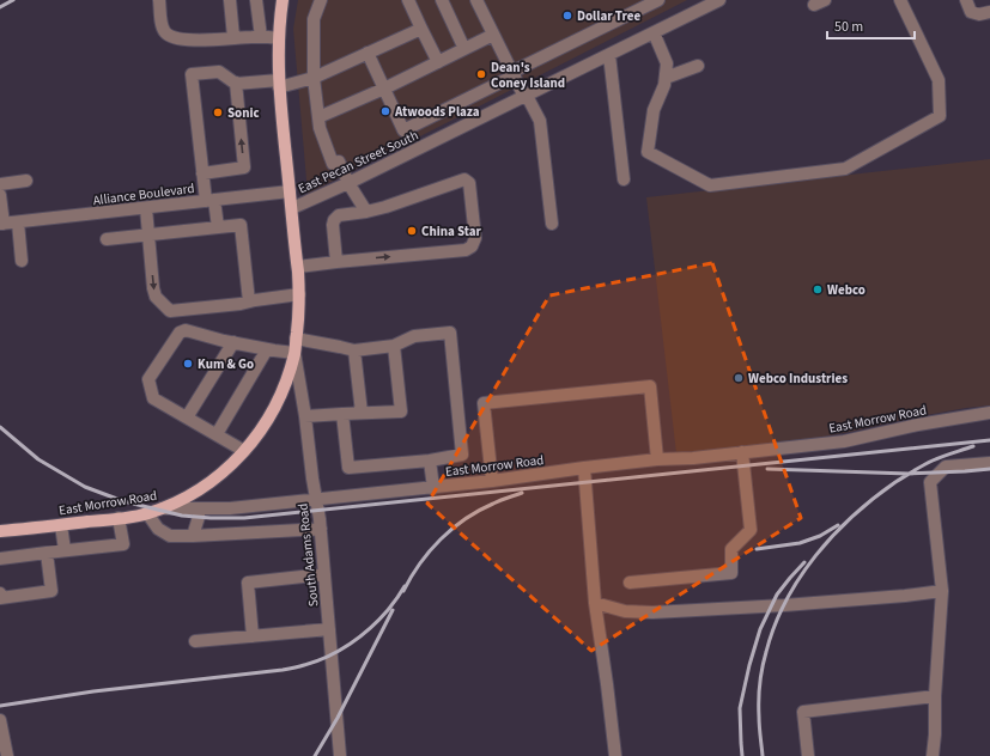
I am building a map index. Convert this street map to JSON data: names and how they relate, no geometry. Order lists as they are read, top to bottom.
{
  "streets": {
    "main road": ["East Morrow Road", "South Adams Road"],
    "street": ["East Pecan Street South", "Alliance Boulevard"]
  },
  "crossings": [
    ["East Pecan Street South", "South Adams Road"],
    ["Alliance Boulevard", "South Adams Road"],
    ["East Morrow Road", "South Adams Road"]
  ],
  "places": [
    "Dollar Tree",
    "Dean's Coney Island",
    "Atwoods Plaza",
    "Sonic",
    "China Star",
    "Webco",
    "Kum & Go",
    "Webco Industries"
  ],
  "scale_bar": "50 m"
}
